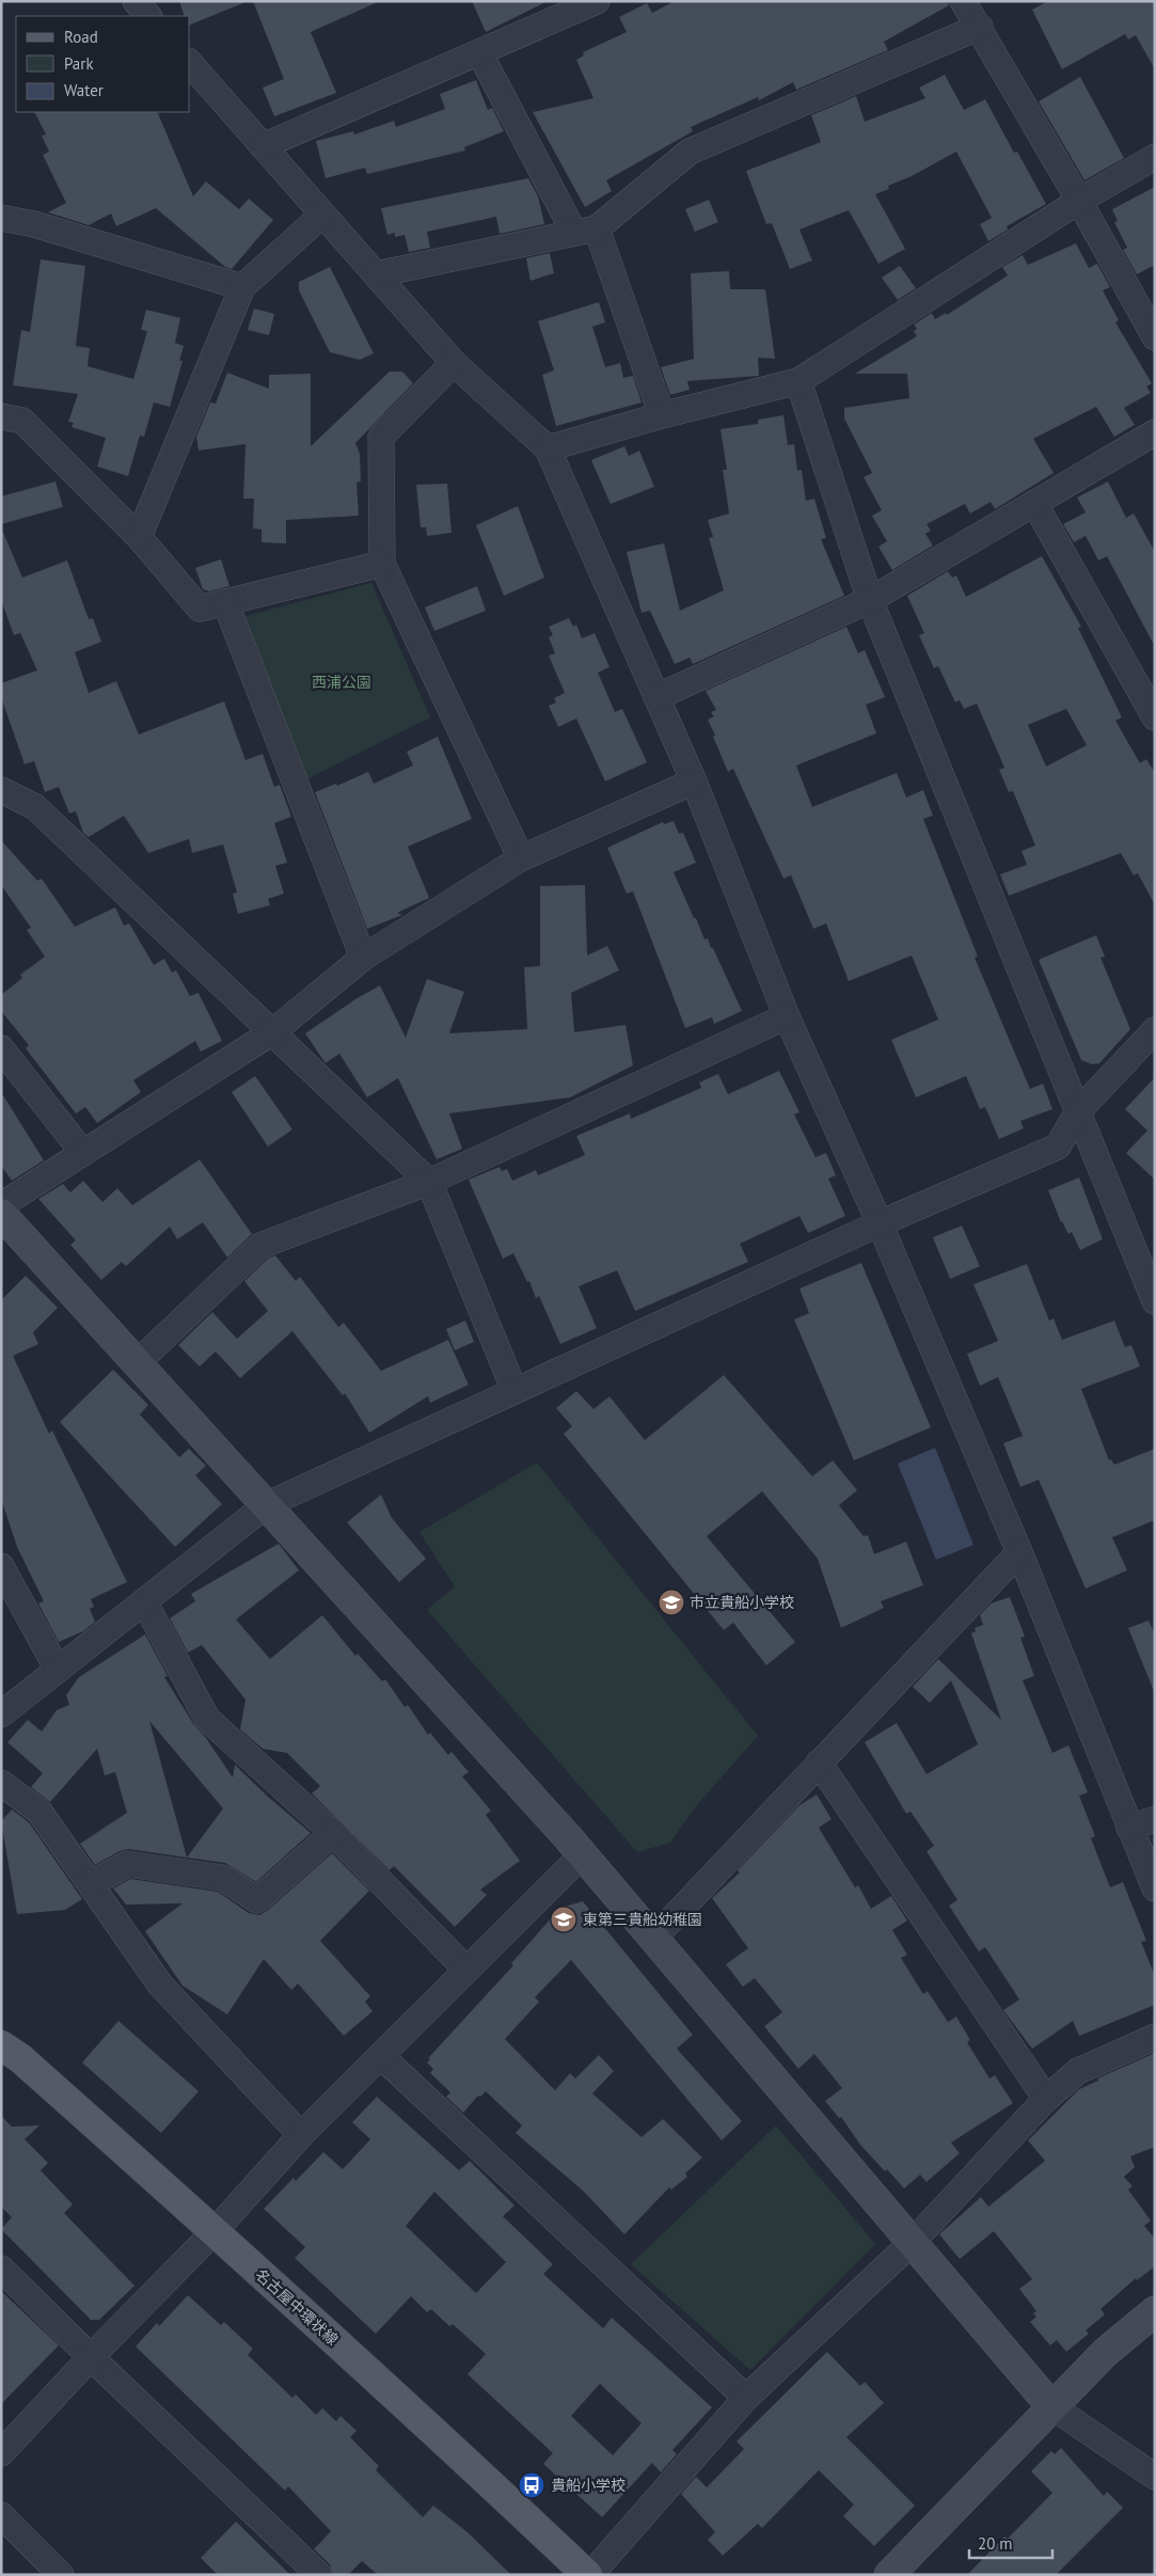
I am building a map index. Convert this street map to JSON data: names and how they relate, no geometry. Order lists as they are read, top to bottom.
{
  "streets": {
    "main road": ["名古屋中環状線"]
  },
  "parks": ["西浦公園"],
  "places": {
    "school or university": ["市立貴船小学校", "東第三貴船幼稚園"],
    "bus stop": ["貴船小学校"]
  },
  "legend": ["Road", "Park", "Water"],
  "scale_bar": "20 m"
}
